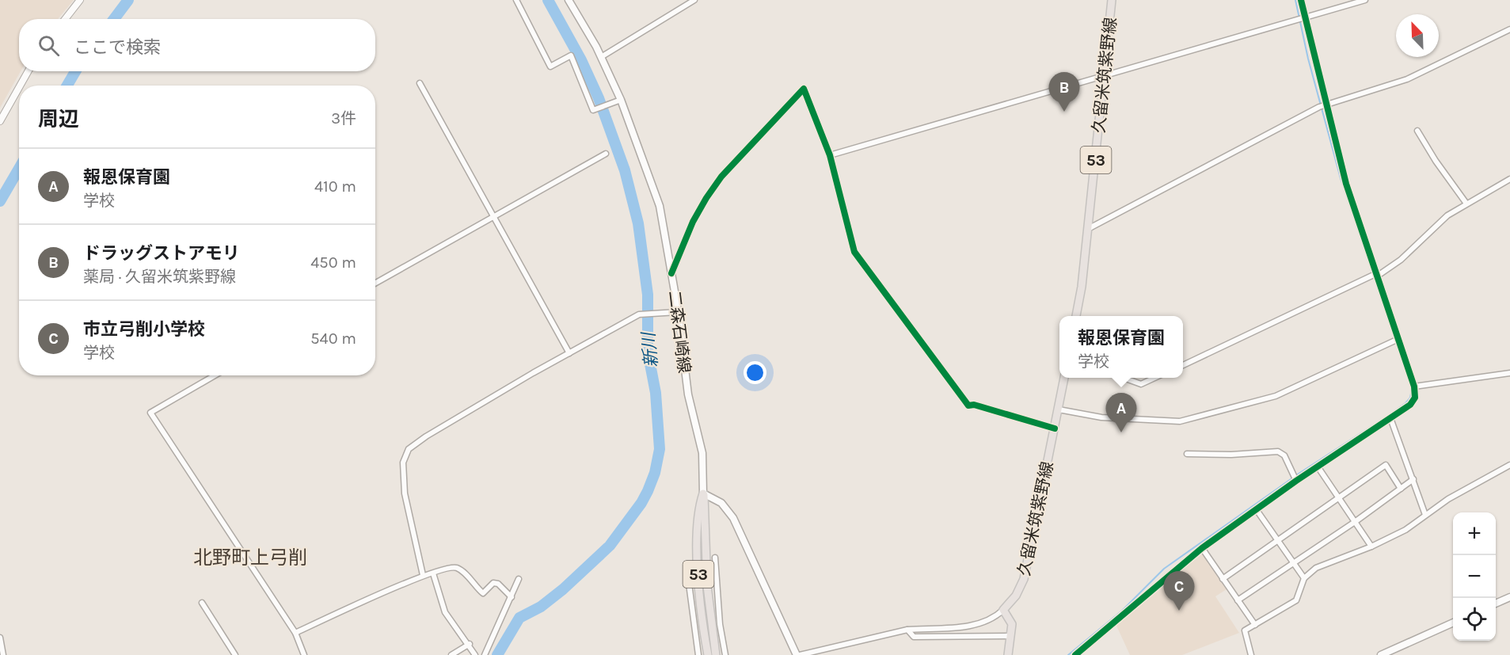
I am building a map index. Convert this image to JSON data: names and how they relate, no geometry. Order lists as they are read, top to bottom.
{
  "streets": {
    "main road": ["久留米筑紫野線", "53", "二森石崎線"]
  },
  "crossings": [
    ["53", "二森石崎線"]
  ],
  "districts": ["北野町上弓削"],
  "water": ["新川"],
  "north": "top left",
  "page": {
    "search": "ここで検索",
    "pins": ["B", "A", "C"],
    "heading": ["周辺", "3件"],
    "list": [
      {
        "mark": "A",
        "name": "報恩保育園",
        "note": "学校",
        "value": "410 m"
      },
      {
        "mark": "B",
        "name": "ドラッグストアモリ",
        "note": "薬局 · 久留米筑紫野線",
        "value": "450 m"
      },
      {
        "mark": "C",
        "name": "市立弓削小学校",
        "note": "学校",
        "value": "540 m"
      }
    ],
    "popup": ["報恩保育園", "学校"],
    "map_buttons": ["+", "−"]
  }
}
